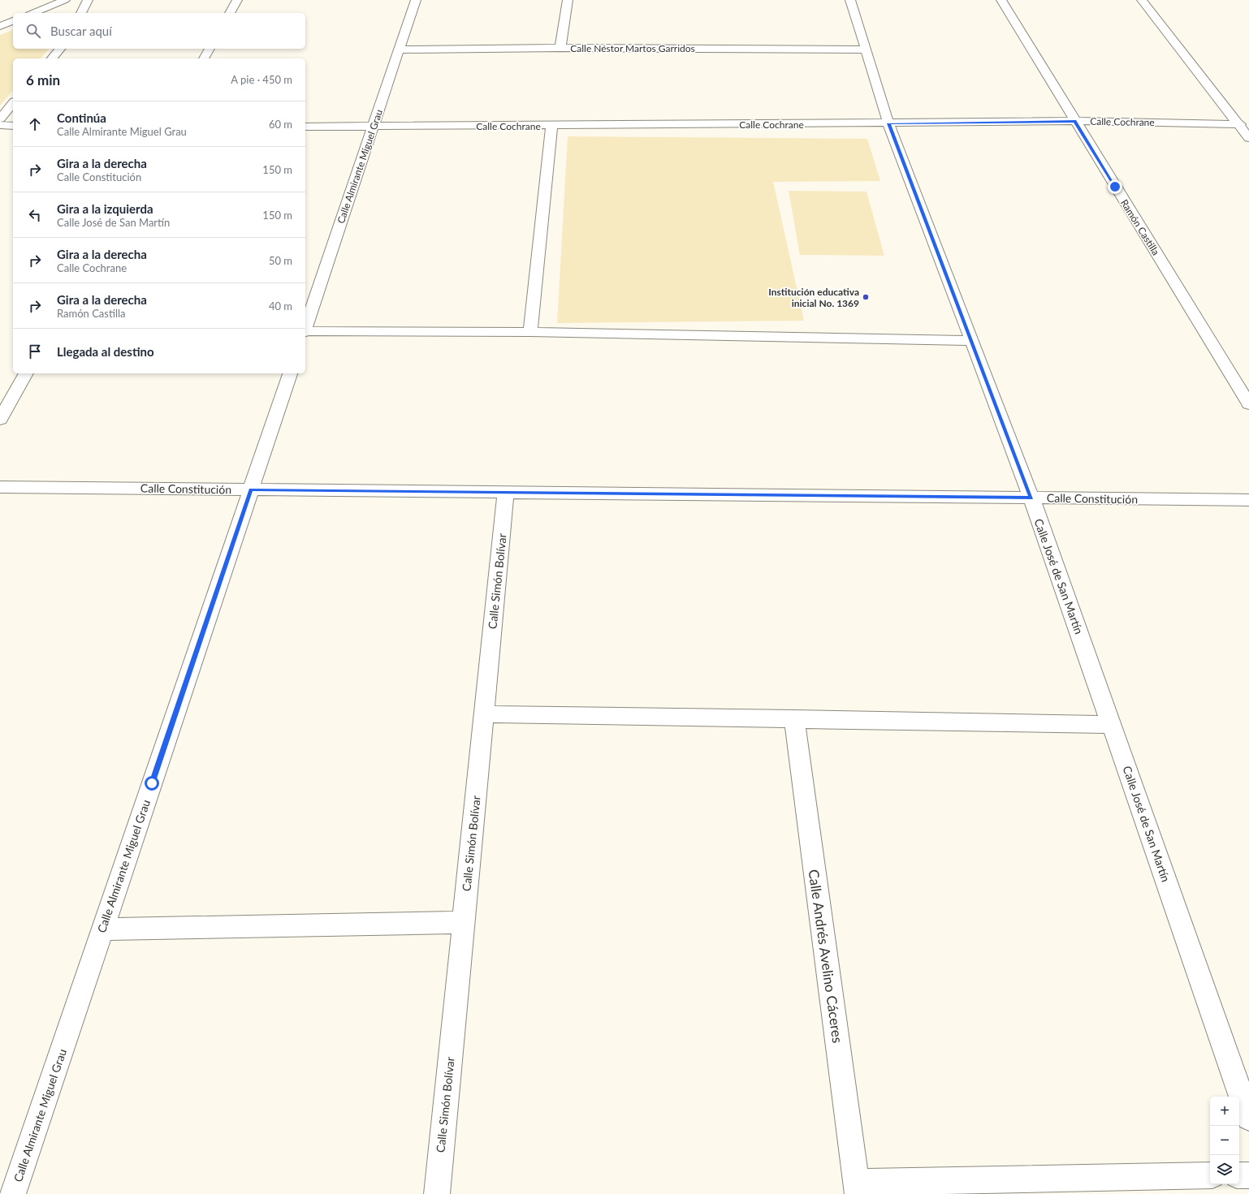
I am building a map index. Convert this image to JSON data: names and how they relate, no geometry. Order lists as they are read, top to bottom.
{
  "streets": {
    "street": [
      "Calle Néstor Martos Garridos",
      "Calle Cochrane",
      "Calle Almirante Miguel Grau",
      "Ramón Castilla",
      "Calle Constitución",
      "Calle José de San Martín",
      "Calle Simón Bolívar",
      "Calle Andrés Avelino Cáceres"
    ]
  },
  "crossings": [
    ["Calle Néstor Martos Garridos", "Calle Almirante Miguel Grau"],
    ["Calle Néstor Martos Garridos", "Calle José de San Martín"],
    ["Calle Cochrane", "Calle Almirante Miguel Grau"],
    ["Calle Cochrane", "Ramón Castilla"],
    ["Calle Cochrane", "Calle José de San Martín"],
    ["Calle Almirante Miguel Grau", "Calle Constitución"],
    ["Calle Constitución", "Calle José de San Martín"],
    ["Calle Constitución", "Calle Simón Bolívar"]
  ],
  "places": ["Institución educativa inicial No. 1369"],
  "page": {
    "search": "Buscar aquí",
    "heading": ["6 min", "A pie · 450 m"],
    "list": [
      ["Continúa", "Calle Almirante Miguel Grau", "60 m"],
      ["Gira a la derecha", "Calle Constitución", "150 m"],
      ["Gira a la izquierda", "Calle José de San Martín", "150 m"],
      ["Gira a la derecha", "Calle Cochrane", "50 m"],
      ["Gira a la derecha", "Ramón Castilla", "40 m"],
      "Llegada al destino"
    ],
    "map_buttons": ["+", "−"]
  }
}
